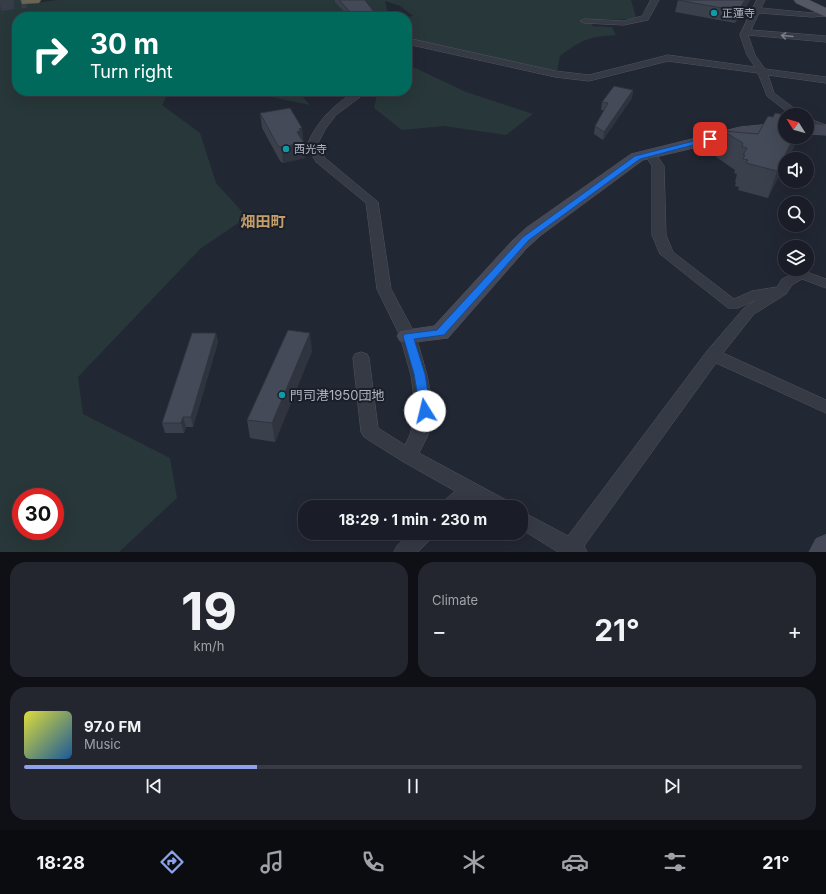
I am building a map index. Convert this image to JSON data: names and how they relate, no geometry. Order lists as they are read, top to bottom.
{
  "districts": ["畑田町"],
  "places": ["正蓮寺", "西光寺", "門司港1950団地"],
  "north": "top left",
  "page": {
    "turn": ["30 m", "Turn right"],
    "limit": "30",
    "trip": "18:29 · 1 min · 230 m",
    "tile": [
      ["19", "km/h"],
      "Climate"
    ],
    "heat": ["−", "21°", "+"],
    "song": ["97.0 FM", "Music"],
    "tabs": ["18:28", "21°"]
  }
}
